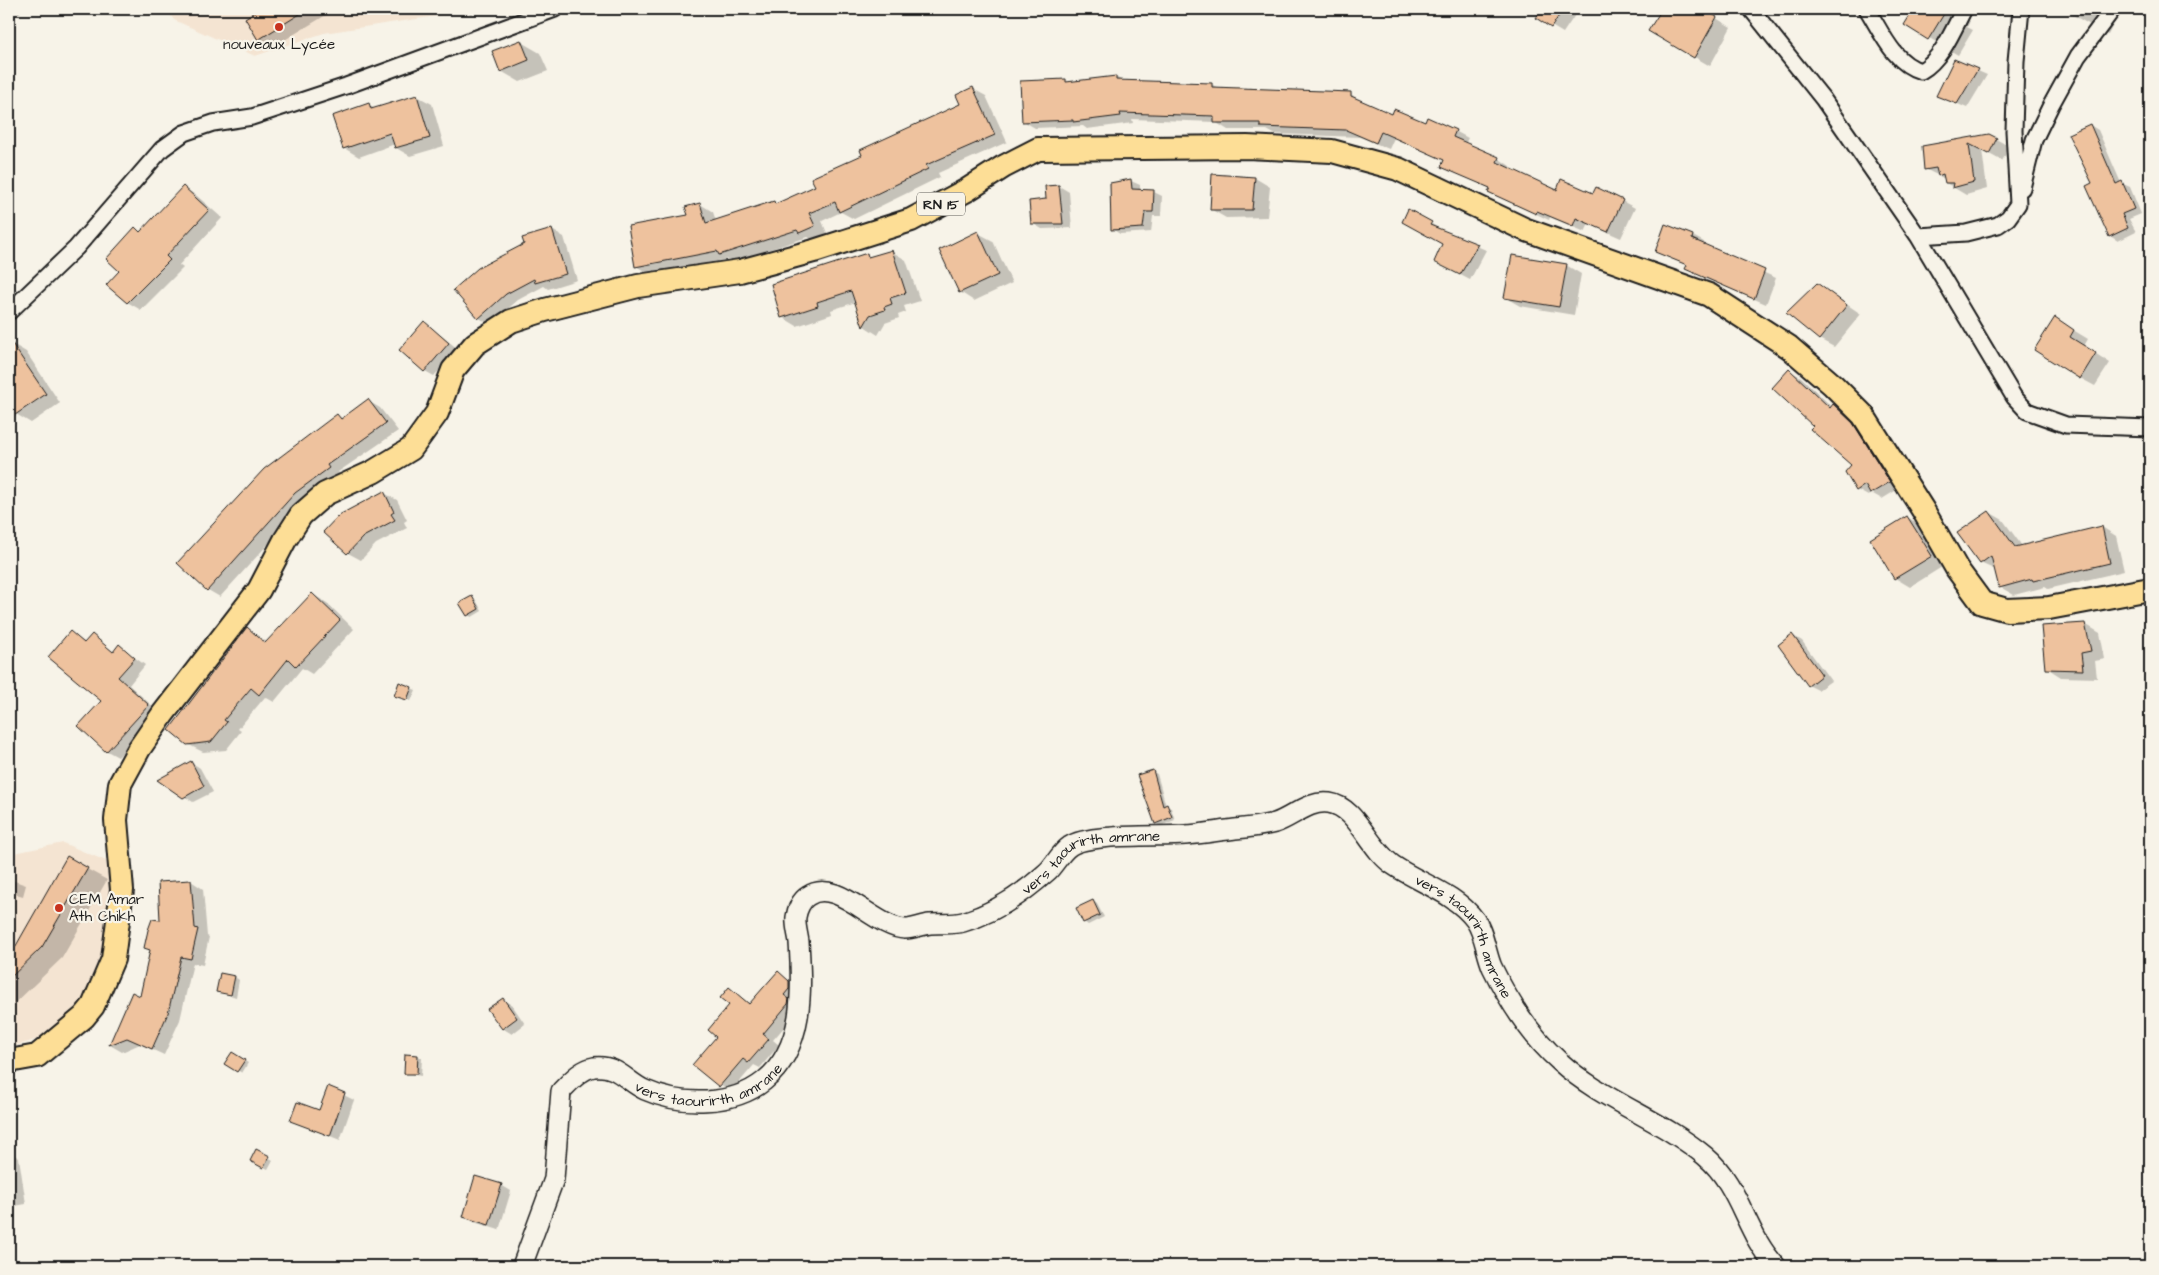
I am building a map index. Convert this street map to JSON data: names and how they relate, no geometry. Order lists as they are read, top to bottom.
{
  "streets": {
    "main road": ["RN 15"],
    "street": ["vers taourirth amrane"]
  },
  "places": ["nouveaux Lycée", "CEM Amar Ath Chikh"]
}
